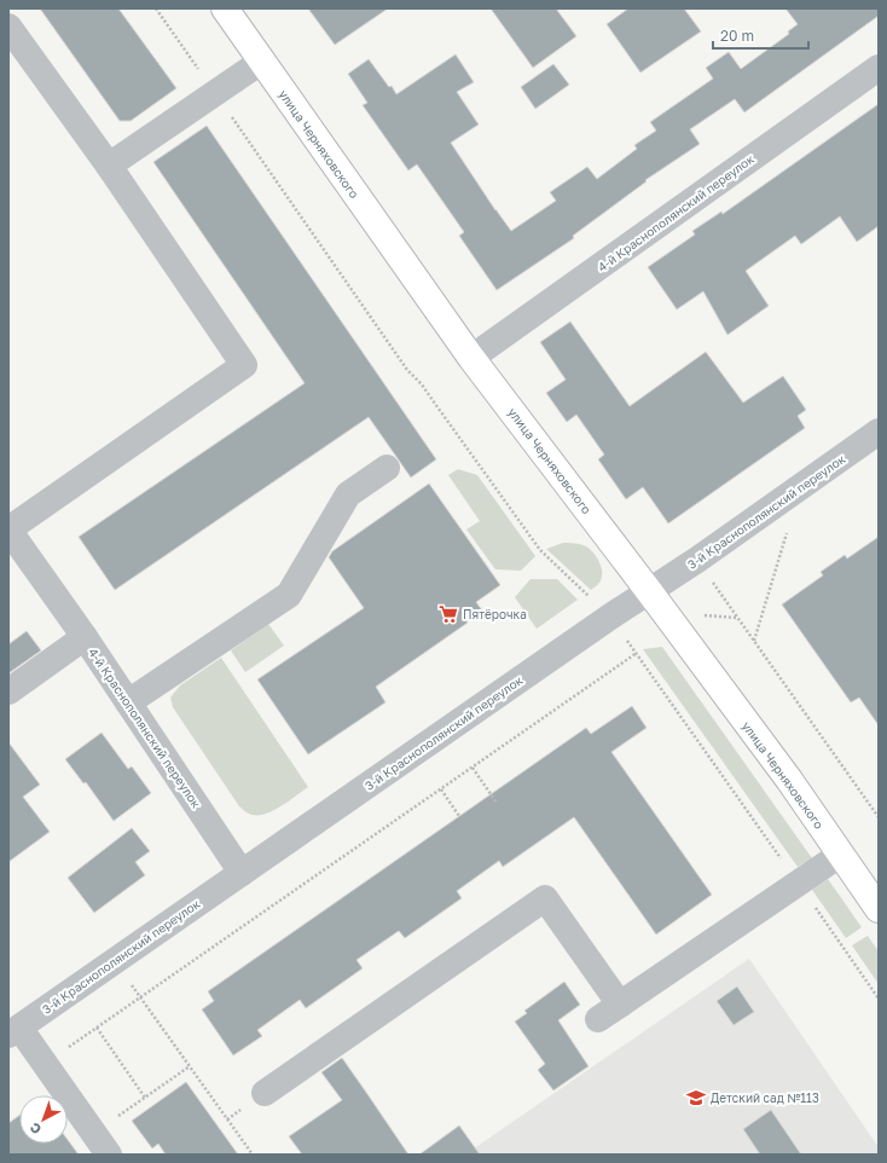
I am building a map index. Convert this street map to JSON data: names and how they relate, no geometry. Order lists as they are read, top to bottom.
{
  "streets": {
    "main road": ["улица Черняховского"],
    "street": ["4-й Краснополянский переулок", "3-й Краснополянский переулок"]
  },
  "crossings": [
    ["улица Черняховского", "4-й Краснополянский переулок"],
    ["улица Черняховского", "3-й Краснополянский переулок"],
    ["4-й Краснополянский переулок", "3-й Краснополянский переулок"]
  ],
  "places": {
    "supermarket": ["Пятёрочка"],
    "school or university": ["Детский сад №113"]
  },
  "scale_bar": "20 m",
  "north": "bottom left"
}
